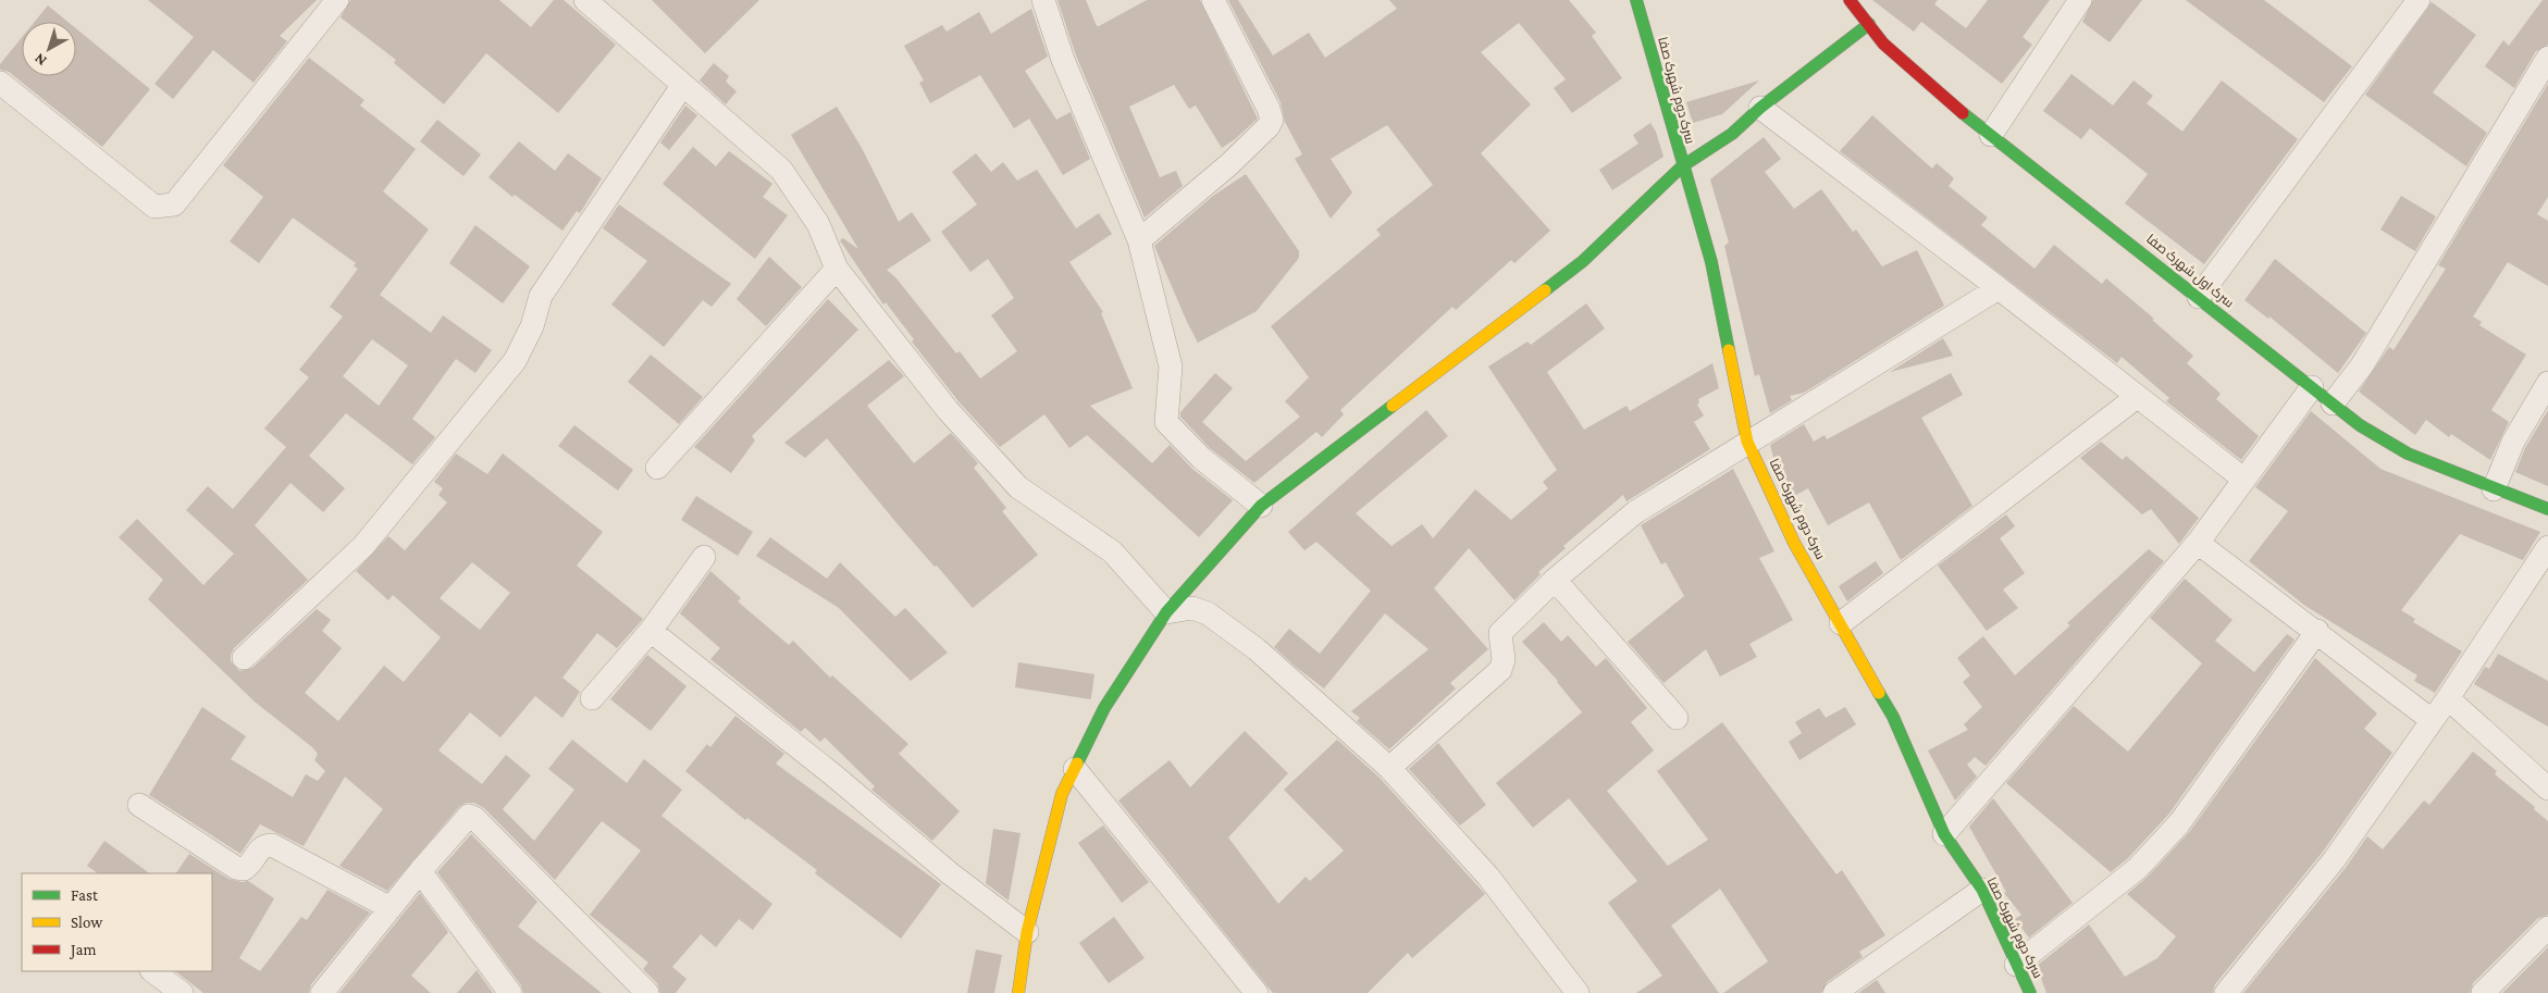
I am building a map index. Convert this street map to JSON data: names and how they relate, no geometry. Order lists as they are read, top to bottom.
{
  "streets": {
    "street": ["سرک دوم شهرک صفا", "سرک اول شهرک صفا"]
  },
  "legend": ["Fast", "Slow", "Jam"],
  "north": "bottom left"
}
